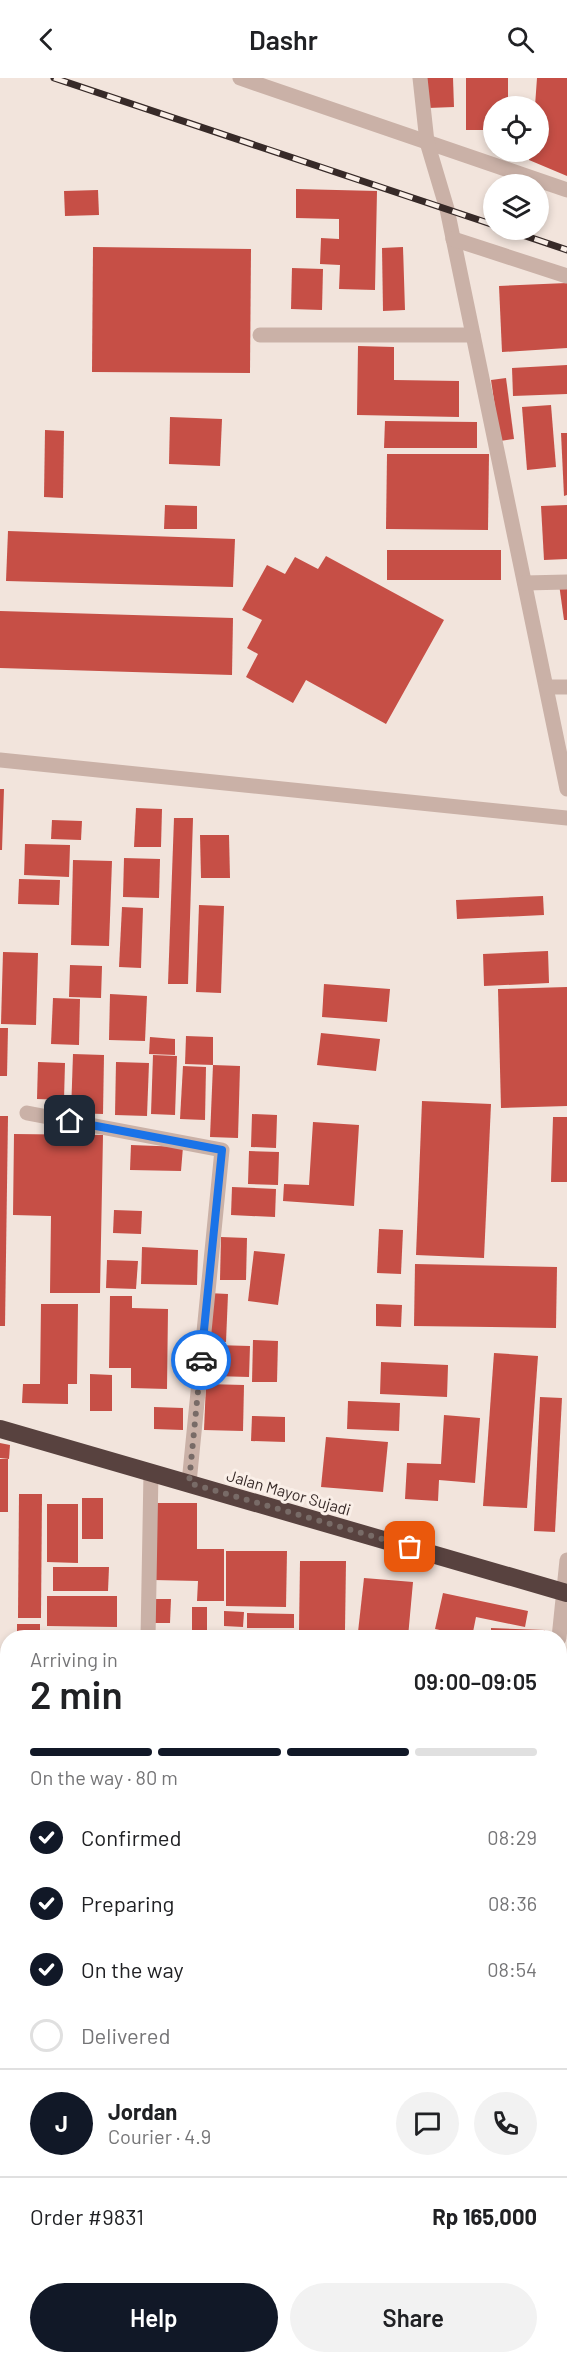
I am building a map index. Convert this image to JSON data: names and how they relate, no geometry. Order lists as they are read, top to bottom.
{
  "streets": {
    "highway": ["Jalan Mayor Sujadi"]
  },
  "page": {
    "header": "Dashr",
    "heading": ["2 min", "Arriving in", "09:00–09:05"],
    "panel": [
      "Jordan",
      "Courier · 4.9",
      "Order #9831",
      "Rp 165,000"
    ],
    "bar": "On the way · 80 m",
    "list": [
      ["Confirmed", "08:29"],
      ["Preparing", "08:36"],
      ["On the way", "08:54"],
      "Delivered"
    ],
    "round": "J",
    "buttons": ["Help", "Share"]
  }
}
